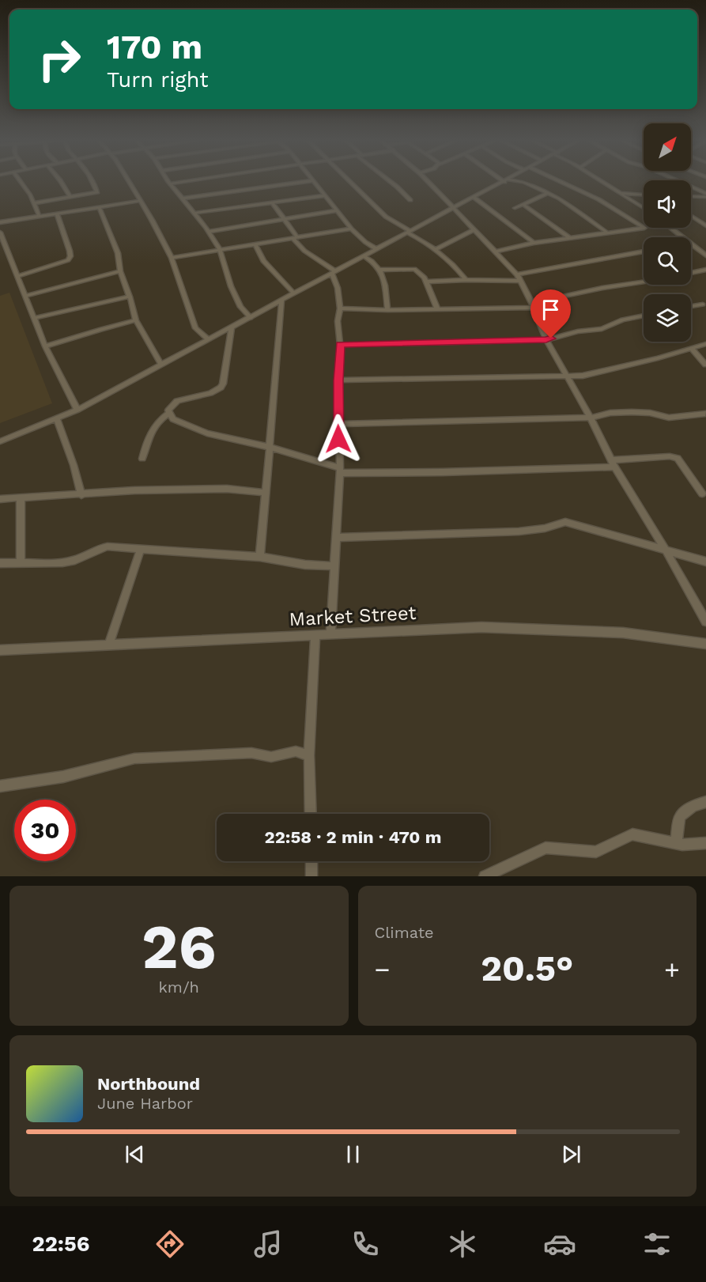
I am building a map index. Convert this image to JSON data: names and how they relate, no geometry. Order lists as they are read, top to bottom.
{
  "streets": {
    "street": ["Market Street"]
  },
  "north": "top right",
  "page": {
    "turn": ["170 m", "Turn right"],
    "limit": "30",
    "trip": "22:58 · 2 min · 470 m",
    "tile": [
      ["26", "km/h"],
      "Climate"
    ],
    "heat": ["−", "20.5°", "+"],
    "song": ["Northbound", "June Harbor"],
    "tabs": "22:56"
  }
}
